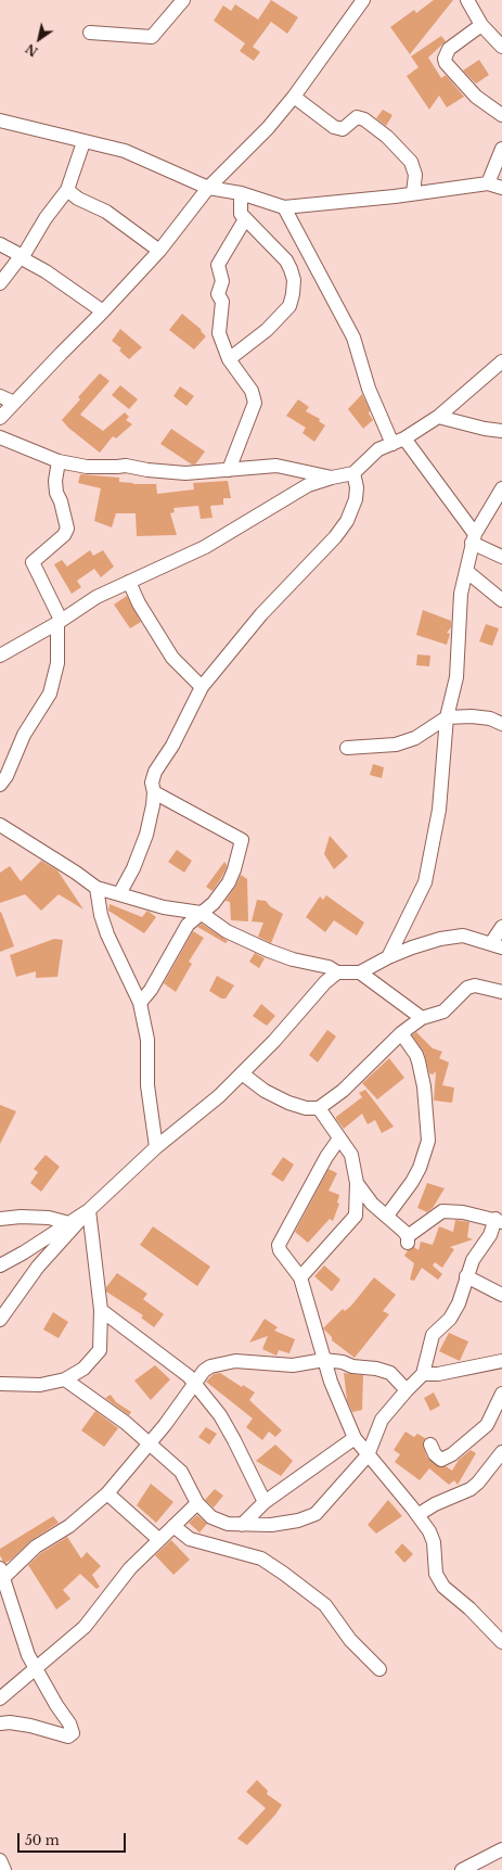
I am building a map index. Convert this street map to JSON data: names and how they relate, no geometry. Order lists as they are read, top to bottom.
{
  "scale_bar": "50 m",
  "north": "bottom left"
}
